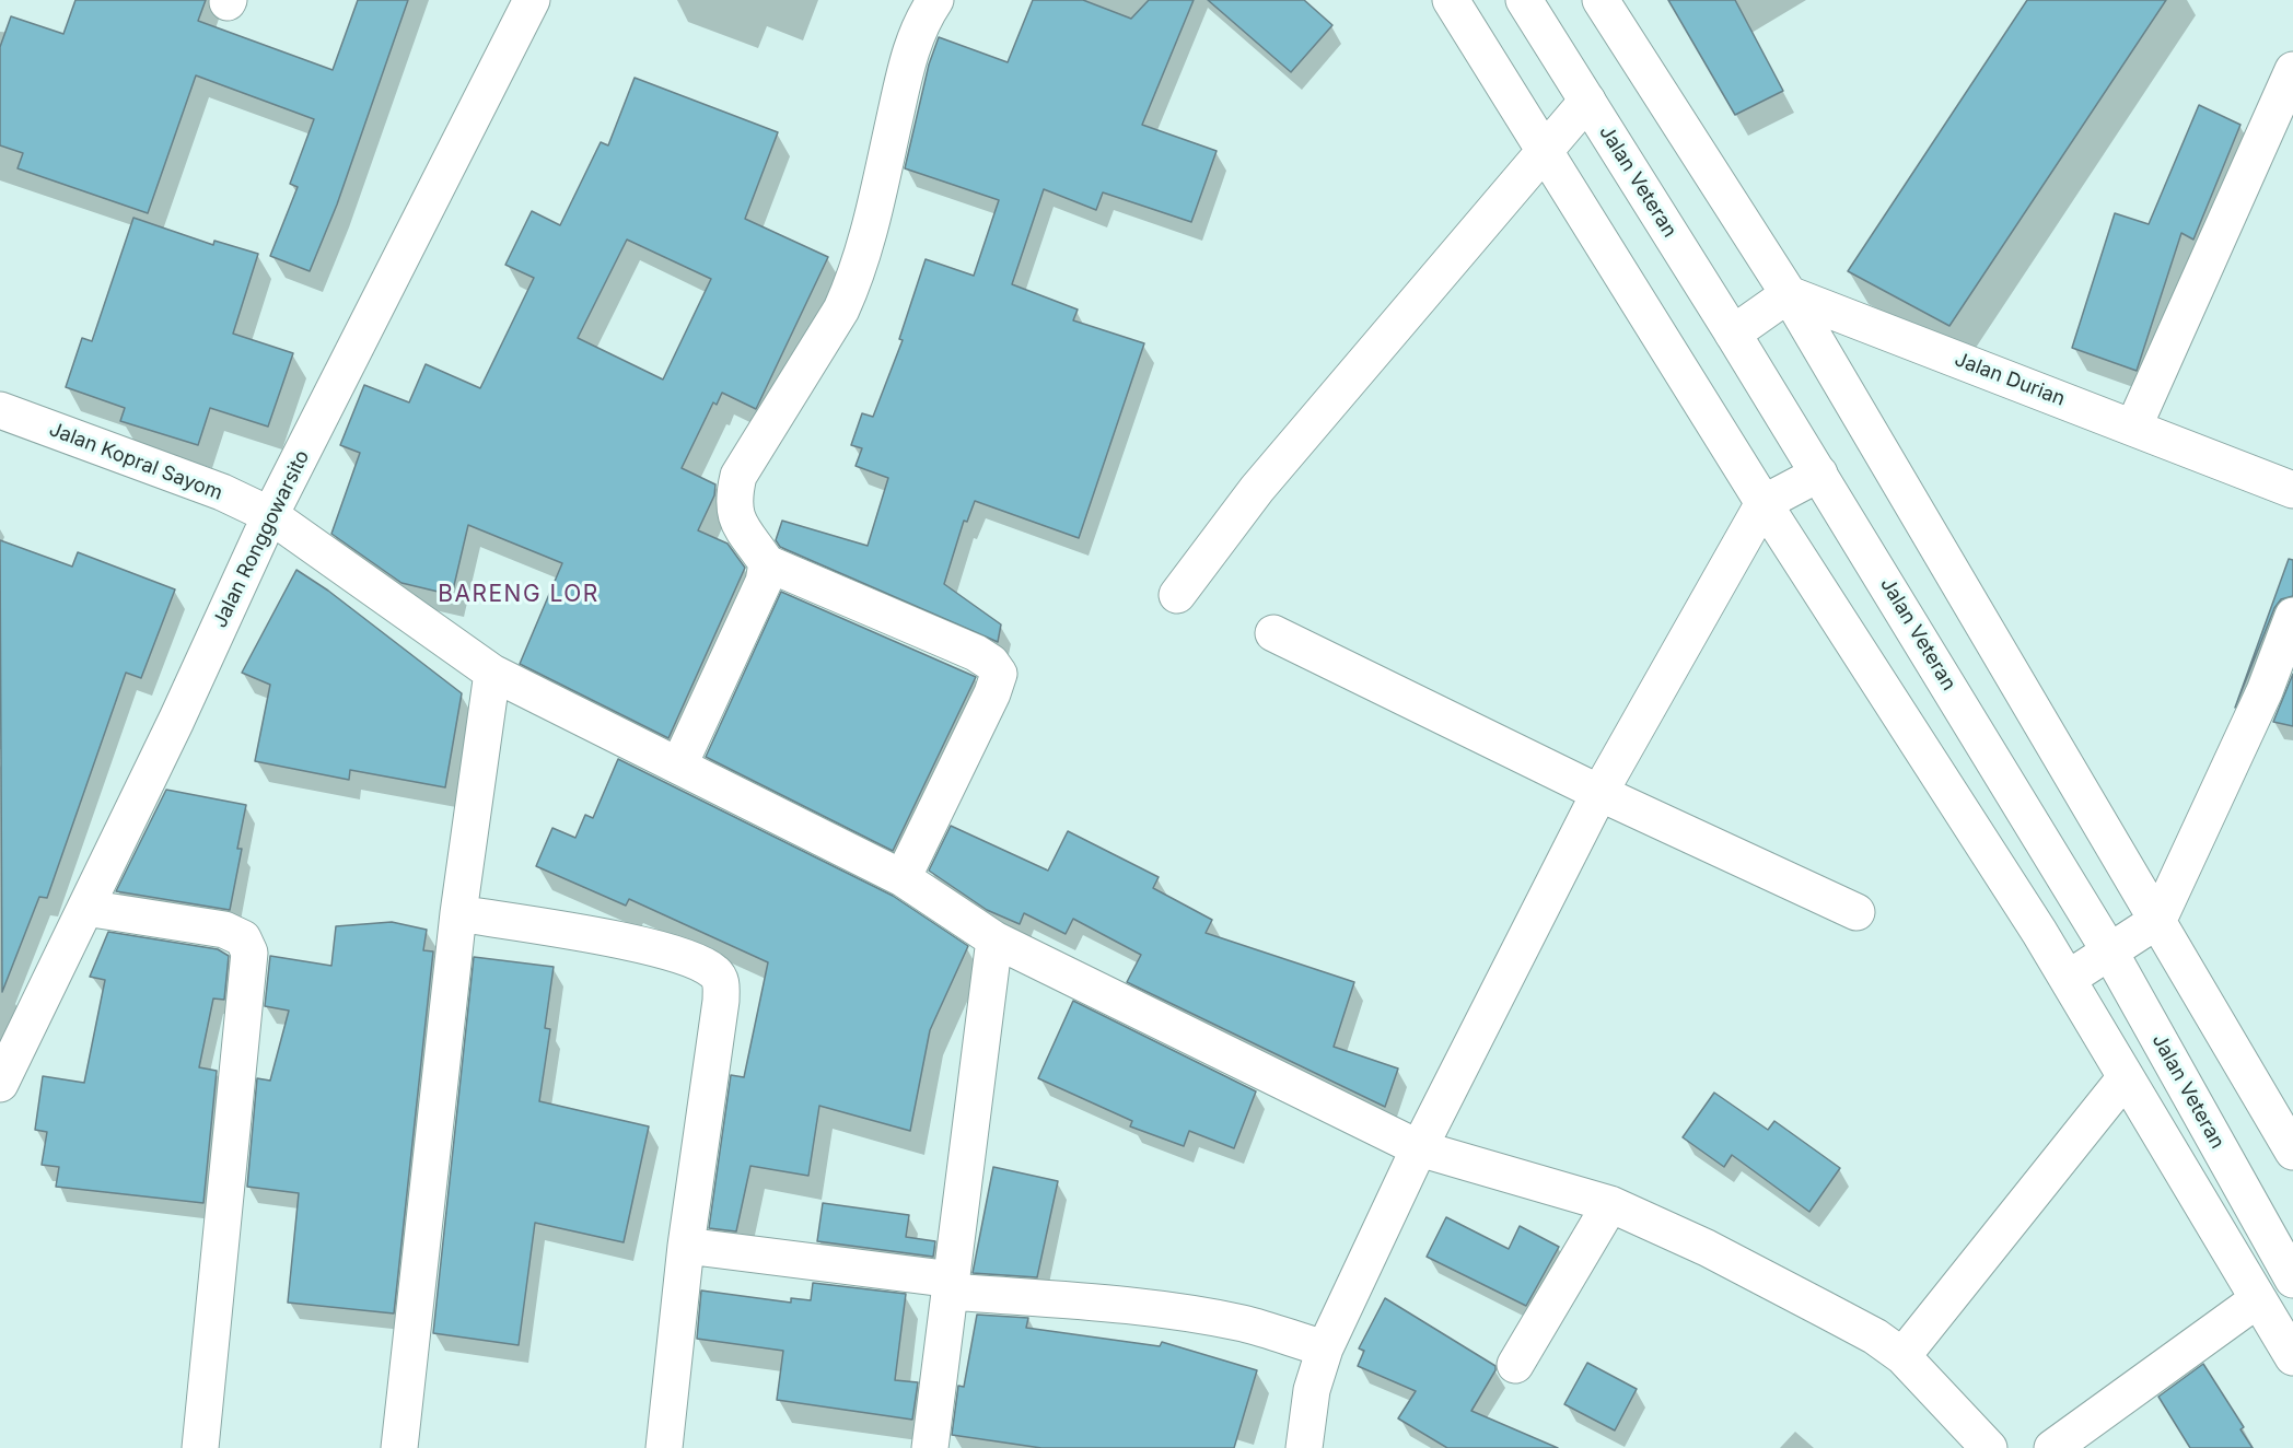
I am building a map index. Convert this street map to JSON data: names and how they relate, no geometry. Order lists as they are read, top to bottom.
{
  "streets": {
    "street": [
      "Jalan Veteran",
      "Jalan Durian",
      "Jalan Kopral Sayom",
      "Jalan Ronggowarsito"
    ]
  },
  "crossings": [
    ["Jalan Kopral Sayom", "Jalan Ronggowarsito"]
  ],
  "districts": ["BARENG LOR"]
}
